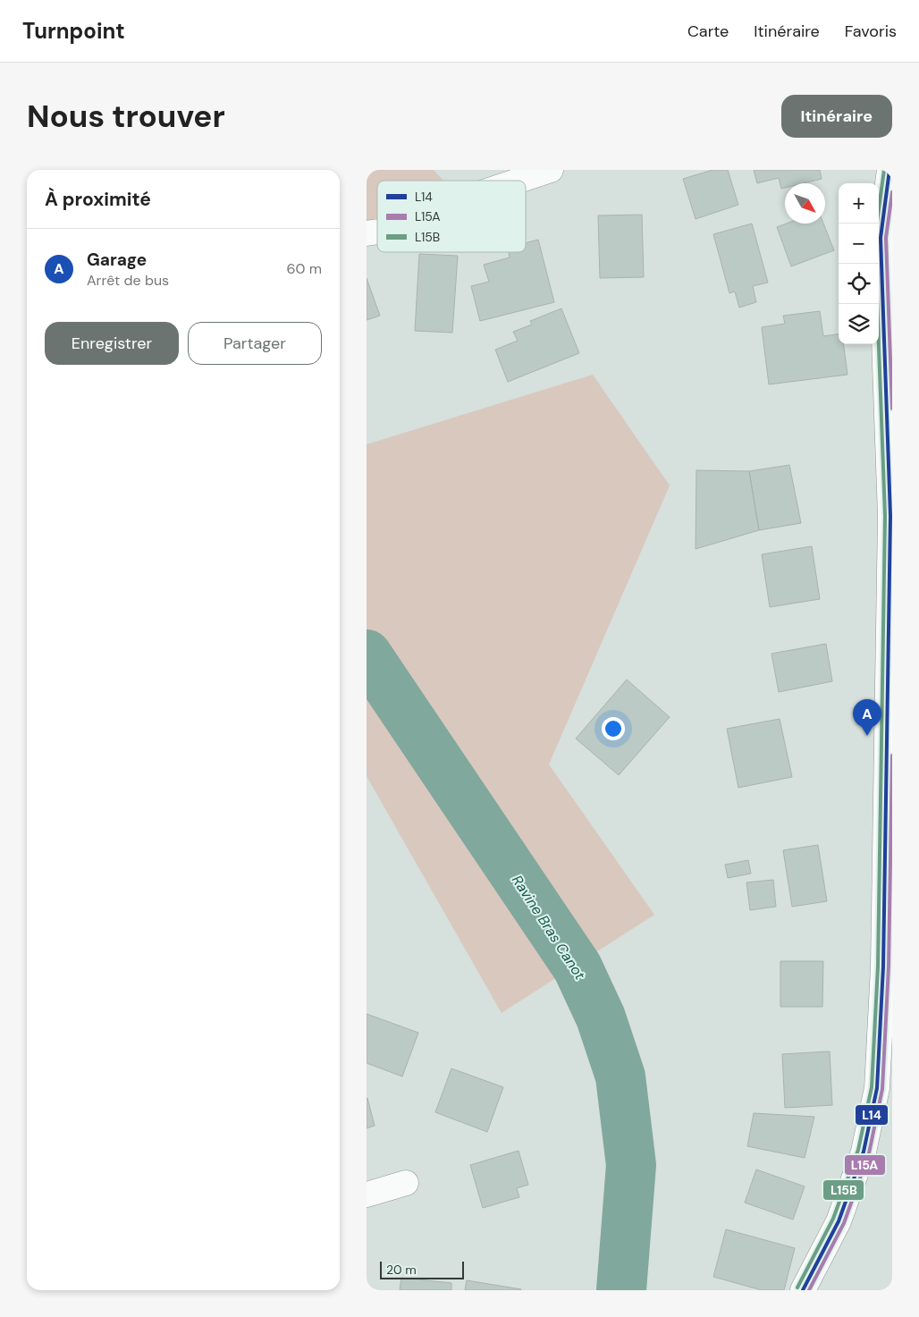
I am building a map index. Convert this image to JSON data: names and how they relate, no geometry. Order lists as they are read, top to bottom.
{
  "water": ["Ravine Bras Canot"],
  "lines": ["transit line L14", "transit line L15B", "transit line L15A"],
  "legend": ["L14", "L15A", "L15B"],
  "scale_bar": "20 m",
  "north": "bottom right",
  "page": {
    "header": "Turnpoint",
    "nav": ["Carte", "Itinéraire", "Favoris"],
    "buttons": [
      "Itinéraire",
      ["Enregistrer", "Partager"]
    ],
    "title": "Nous trouver",
    "heading": "À proximité",
    "map_buttons": ["+", "−"],
    "list": [
      {
        "mark": "A",
        "name": "Garage",
        "note": "Arrêt de bus",
        "value": "60 m"
      }
    ],
    "pins": "A",
    "scale": "20 m"
  }
}
